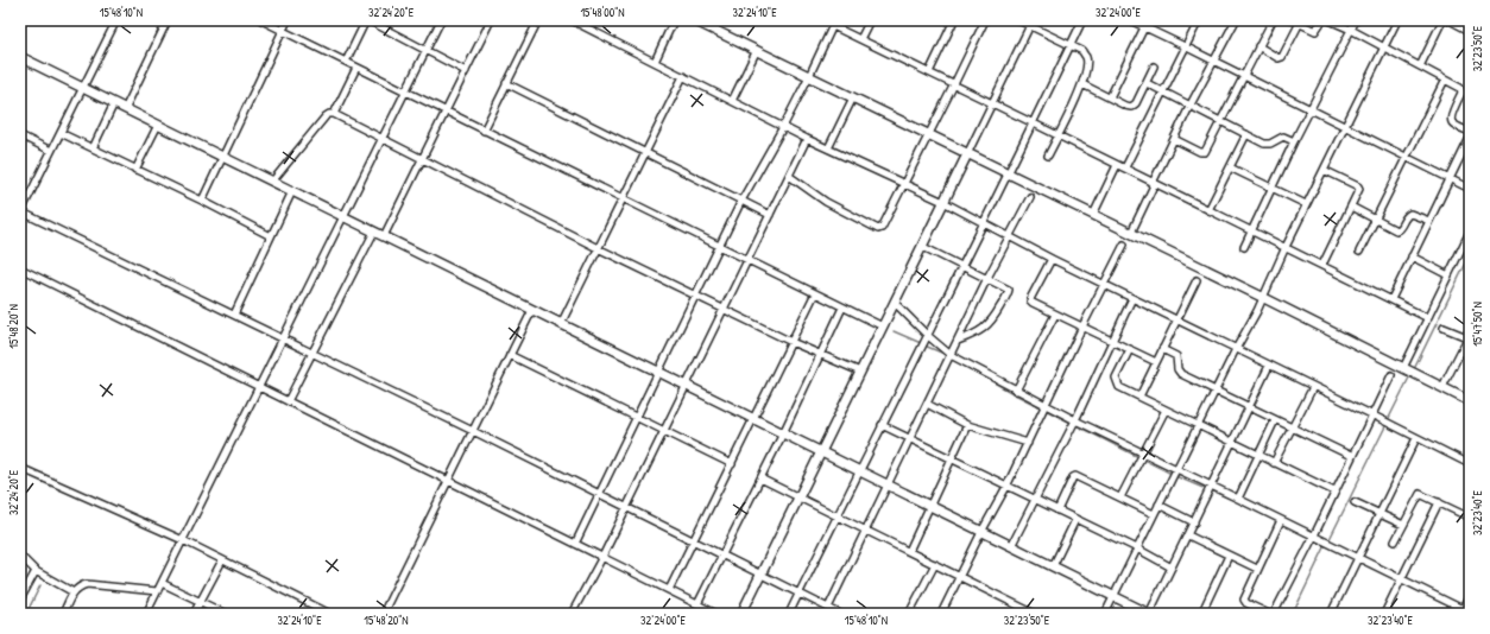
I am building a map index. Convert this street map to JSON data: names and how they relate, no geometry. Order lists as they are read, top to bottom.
{
  "coordinates": [
    "15°48'10\"N",
    "32°24'20\"E",
    "15°48'00\"N",
    "32°24'10\"E",
    "32°24'00\"E",
    "32°23'50\"E",
    "15°47'50\"N",
    "15°48'20\"N",
    "32°23'40\"E"
  ]
}
